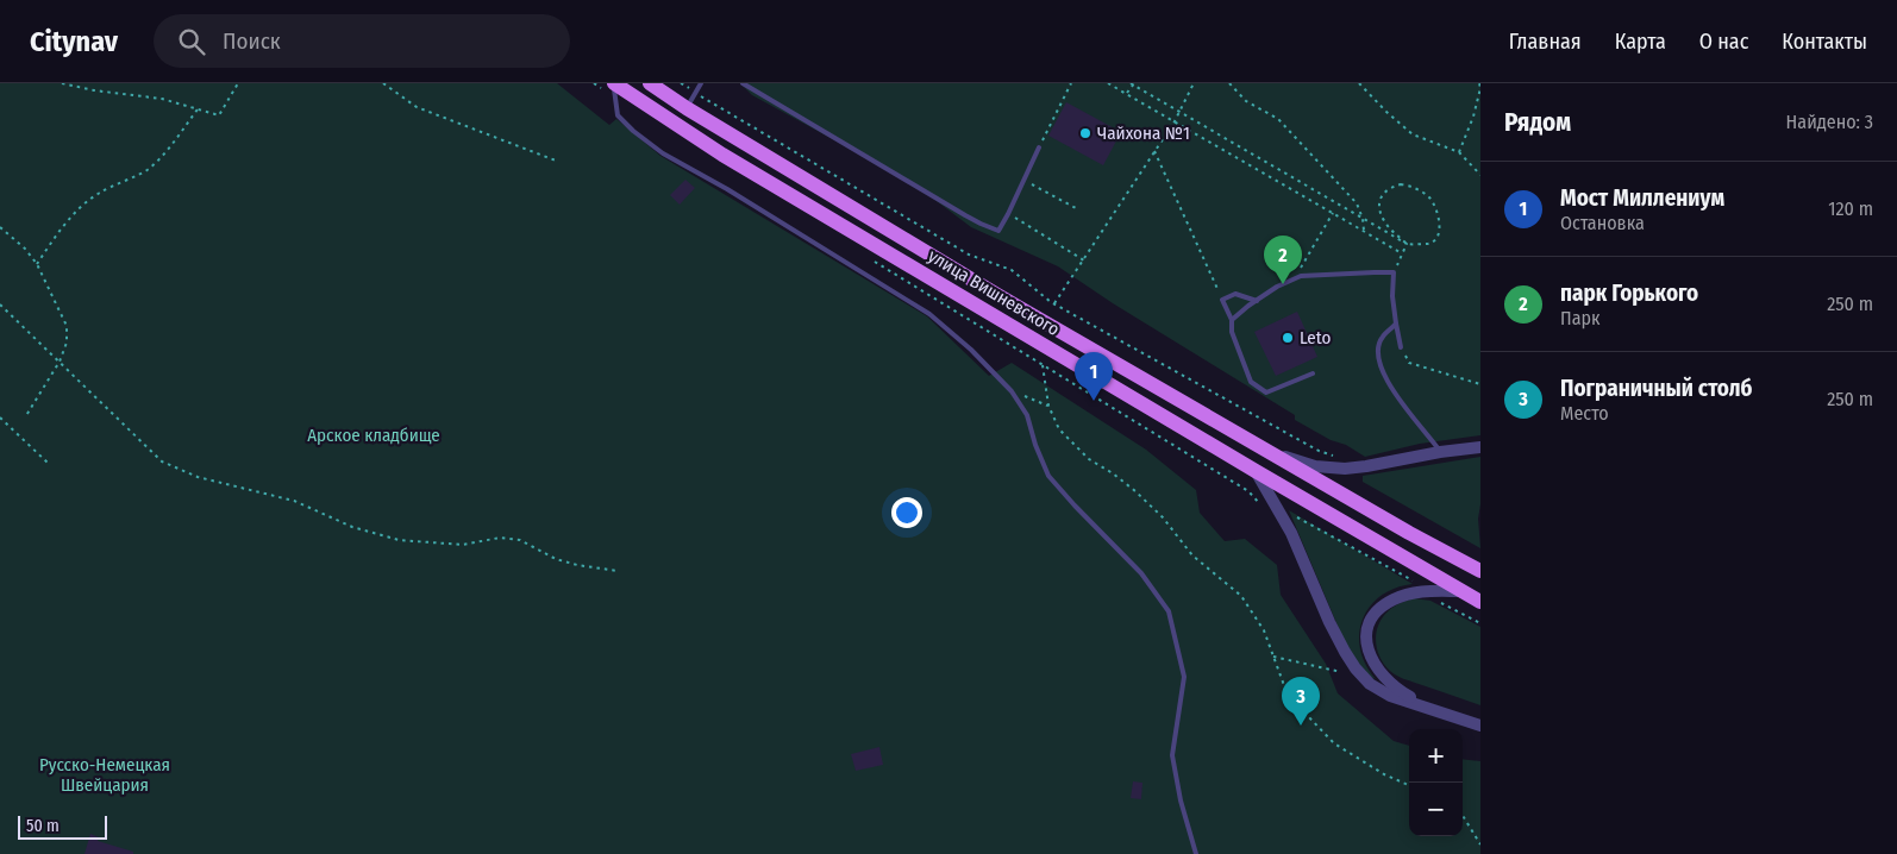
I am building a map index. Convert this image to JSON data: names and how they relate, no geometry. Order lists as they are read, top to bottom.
{
  "streets": {
    "main road": ["улица Вишневского"]
  },
  "parks": ["Арское кладбище", "Русско-Немецкая Швейцария"],
  "places": ["Чайхона №1", "Leto"],
  "scale_bar": "50 m",
  "page": {
    "header": "Citynav",
    "search": "Поиск",
    "nav": [
      "Главная",
      "Карта",
      "О нас",
      "Контакты"
    ],
    "heading": ["Рядом", "Найдено: 3"],
    "list": [
      {
        "mark": "1",
        "name": "Мост Миллениум",
        "note": "Остановка",
        "value": "120 m"
      },
      {
        "mark": "2",
        "name": "парк Горького",
        "note": "Парк",
        "value": "250 m"
      },
      {
        "mark": "3",
        "name": "Пограничный столб",
        "note": "Место",
        "value": "250 m"
      }
    ],
    "pins": ["2", "1", "3"],
    "map_buttons": ["+", "−"],
    "scale": "50 m"
  }
}
